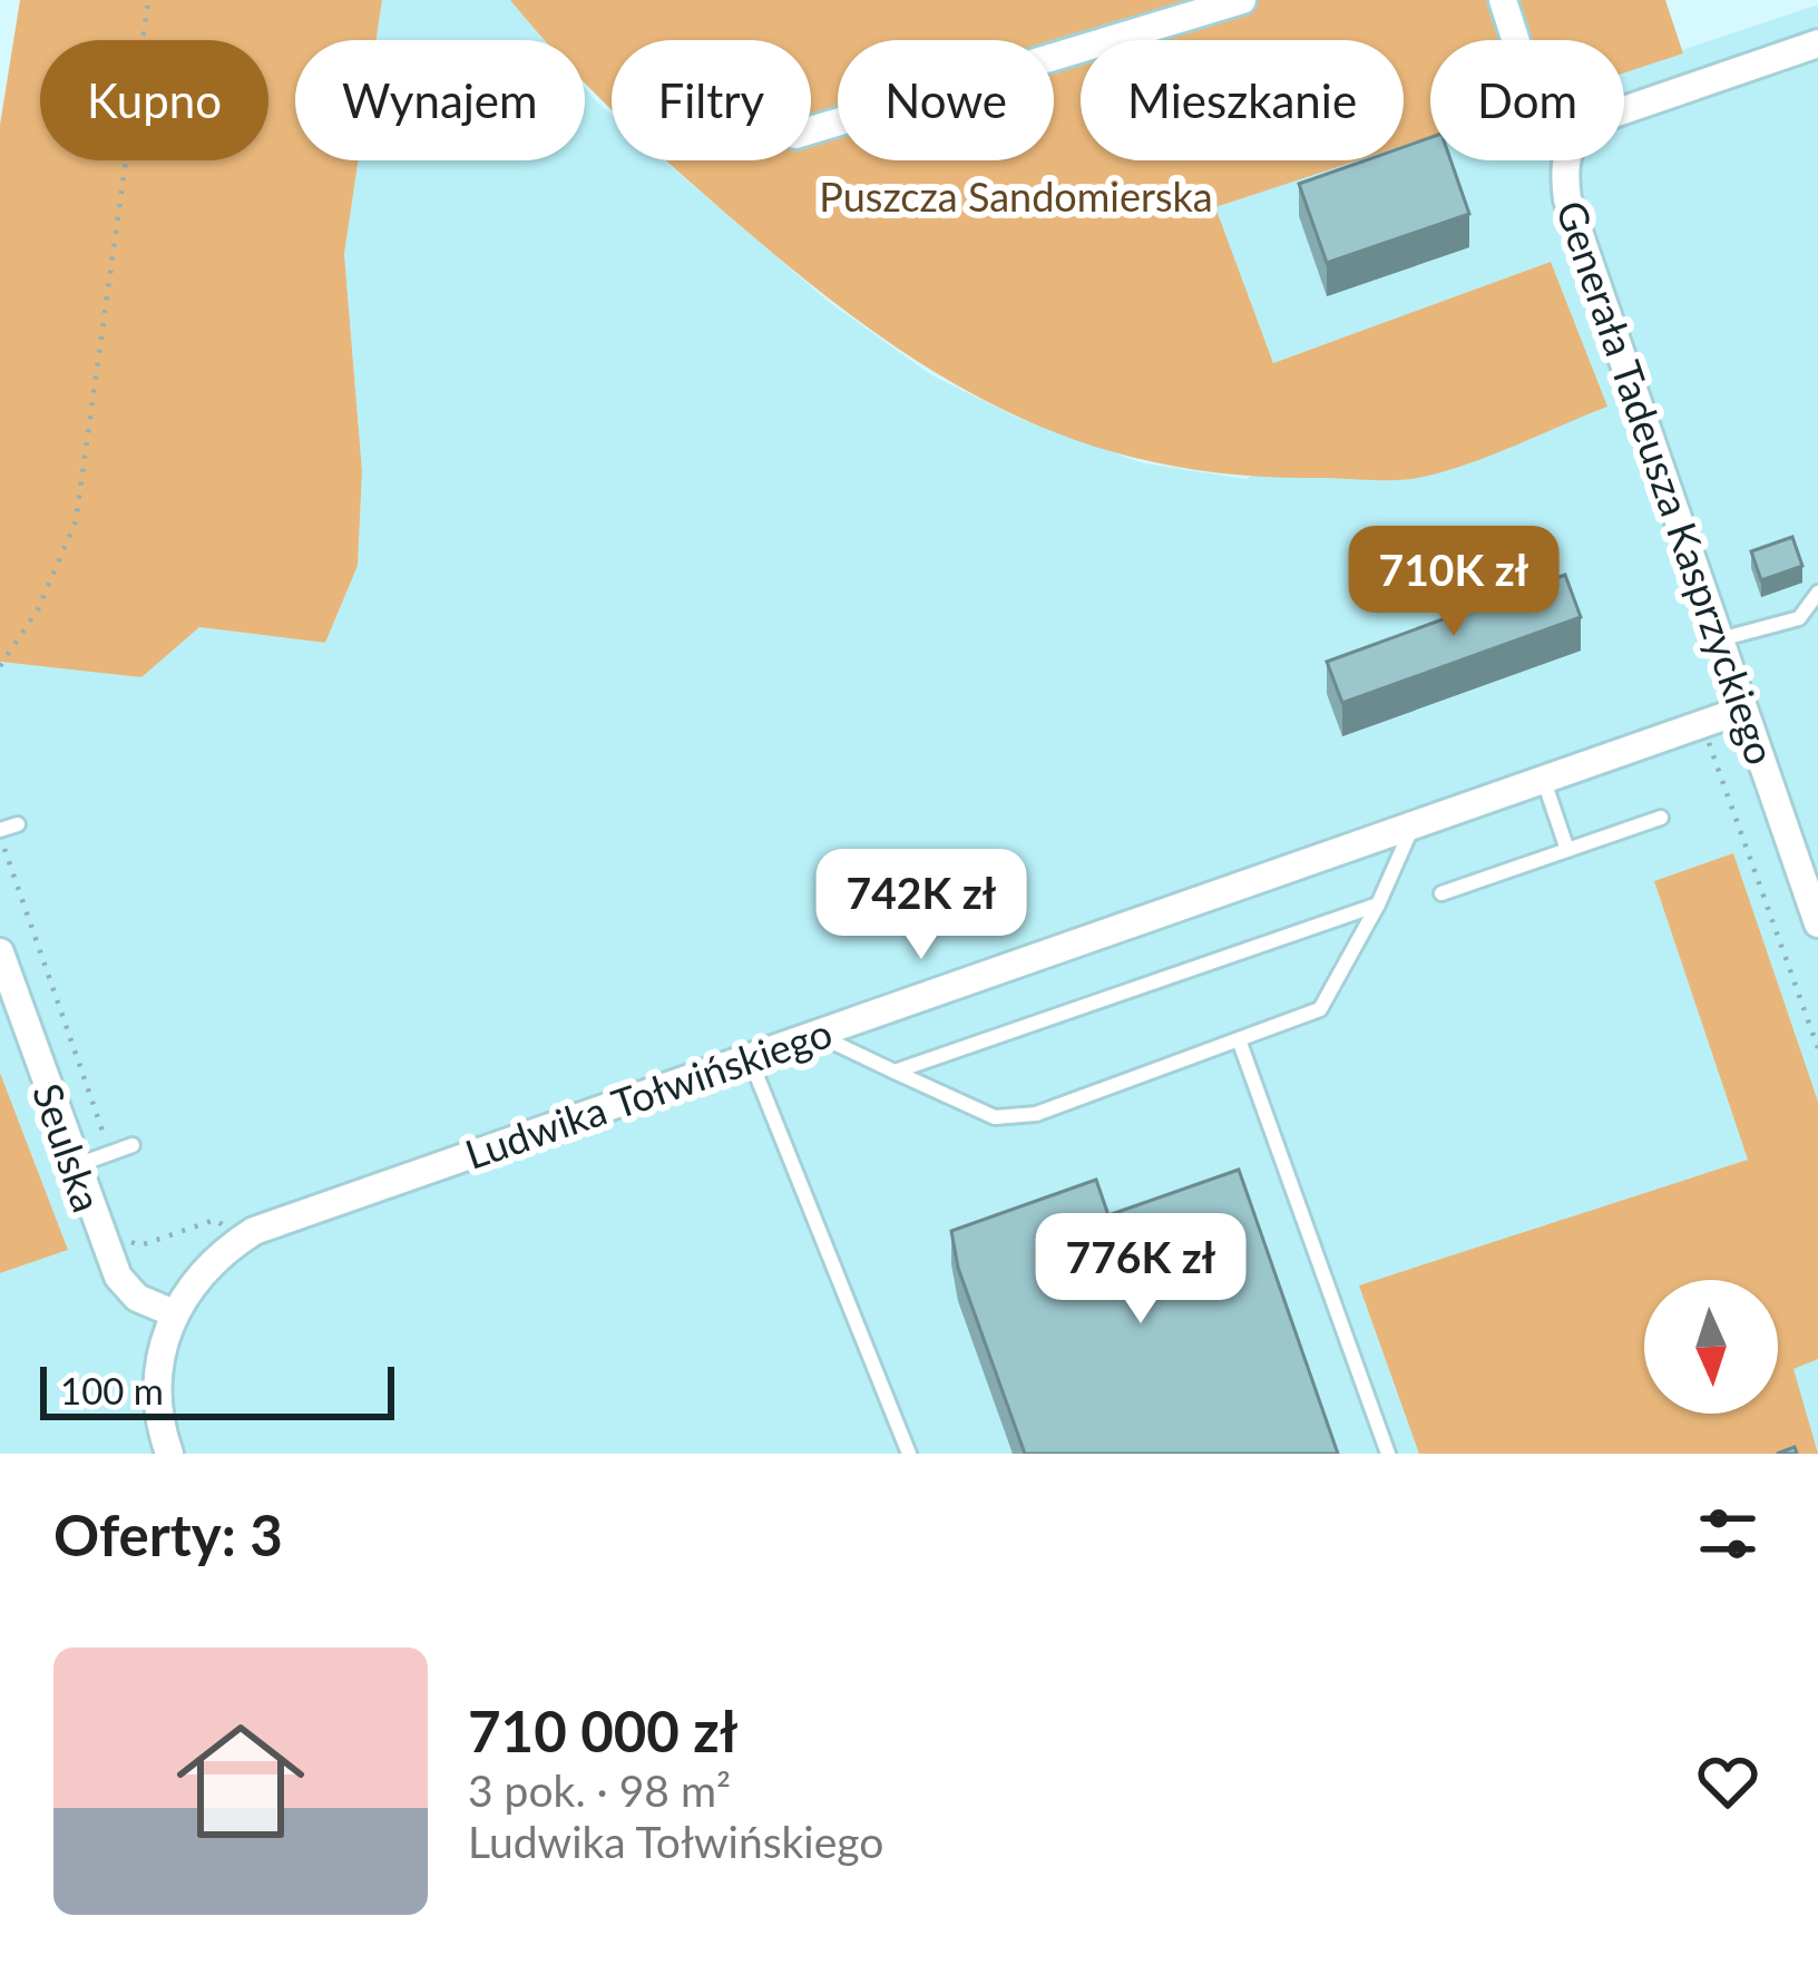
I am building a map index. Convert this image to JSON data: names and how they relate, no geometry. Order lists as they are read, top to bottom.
{
  "streets": {
    "street": ["Generała Tadeusza Kasprzyckiego", "Ludwika Tołwińskiego", "Seulska"]
  },
  "crossings": [
    ["Generała Tadeusza Kasprzyckiego", "Ludwika Tołwińskiego"],
    ["Ludwika Tołwińskiego", "Seulska"]
  ],
  "parks": ["Puszcza Sandomierska"],
  "scale_bar": "100 m",
  "north": "bottom",
  "page": {
    "chip": [
      "Kupno",
      "Wynajem",
      "Filtry",
      "Nowe",
      "Mieszkanie",
      "Dom"
    ],
    "price": ["710K zł", "742K zł", "776K zł"],
    "scale": "100 m",
    "heading": "Oferty: 3",
    "list": [
      {
        "name": "710 000 zł",
        "note": "3 pok. · 98 m² · Ludwika Tołwińskiego"
      }
    ]
  }
}
